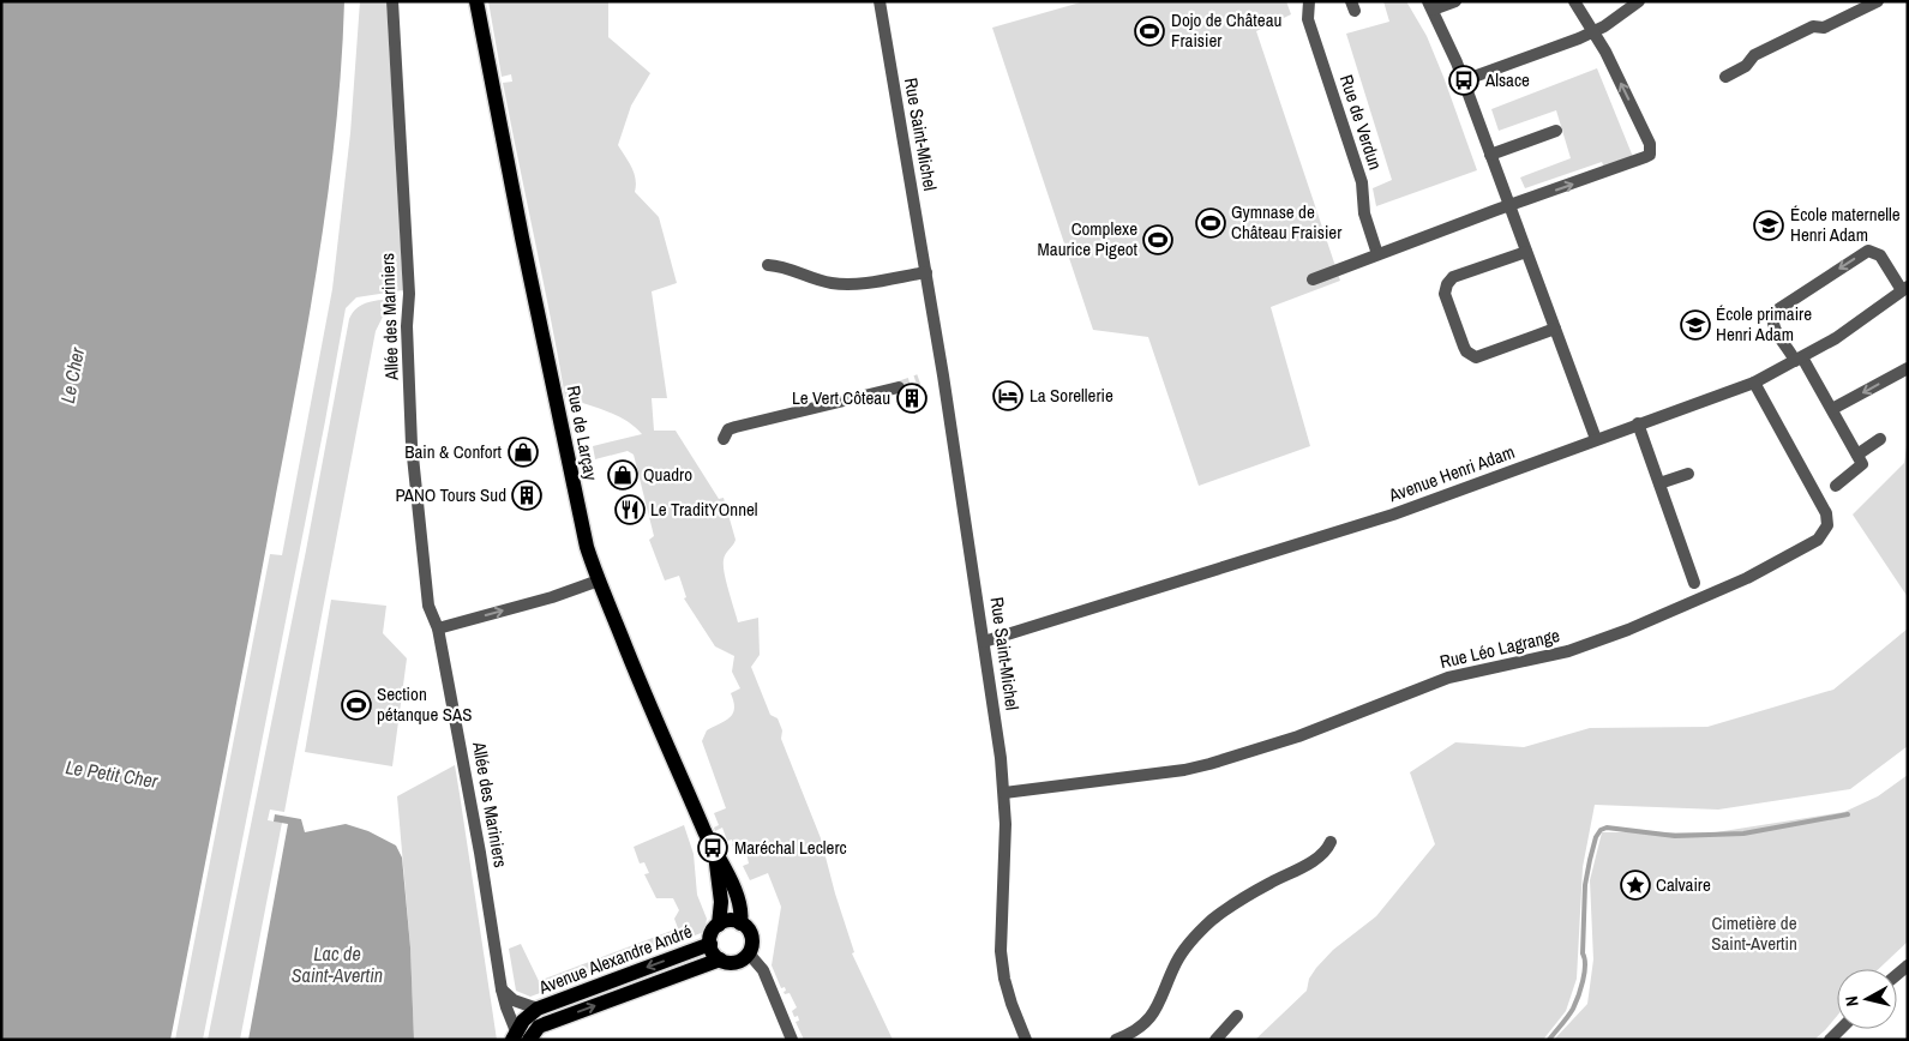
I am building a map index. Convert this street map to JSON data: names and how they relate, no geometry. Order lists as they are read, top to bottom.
{
  "streets": {
    "main road": ["Rue de Larçay", "Avenue Alexandre André"],
    "street": [
      "Rue de Verdun",
      "Rue Saint-Michel",
      "Allée des Mariniers",
      "Avenue Henri Adam",
      "Rue Léo Lagrange"
    ]
  },
  "crossings": [
    ["Rue Saint-Michel", "Avenue Henri Adam"],
    ["Rue Saint-Michel", "Rue Léo Lagrange"],
    ["Allée des Mariniers", "Avenue Alexandre André"],
    ["Avenue Henri Adam", "Rue Léo Lagrange"]
  ],
  "water": ["Le Cher", "Le Petit Cher", "Lac de Saint-Avertin"],
  "parks": ["Cimetière de Saint-Avertin"],
  "places": {
    "sports": [
      "Dojo de Château Fraisier",
      "Gymnase de Château Fraisier",
      "Complexe Maurice Pigeot",
      "Section pétanque SAS"
    ],
    "bus stop": ["Alsace", "Maréchal Leclerc"],
    "school or university": ["École maternelle Henri Adam", "École primaire Henri Adam"],
    "hotel": ["La Sorellerie"],
    "building": ["Le Vert Côteau", "PANO Tours Sud"],
    "shop": ["Bain & Confort", "Quadro"],
    "restaurant": ["Le TraditYOnnel"],
    "place": ["Calvaire"]
  },
  "north": "left"
}
